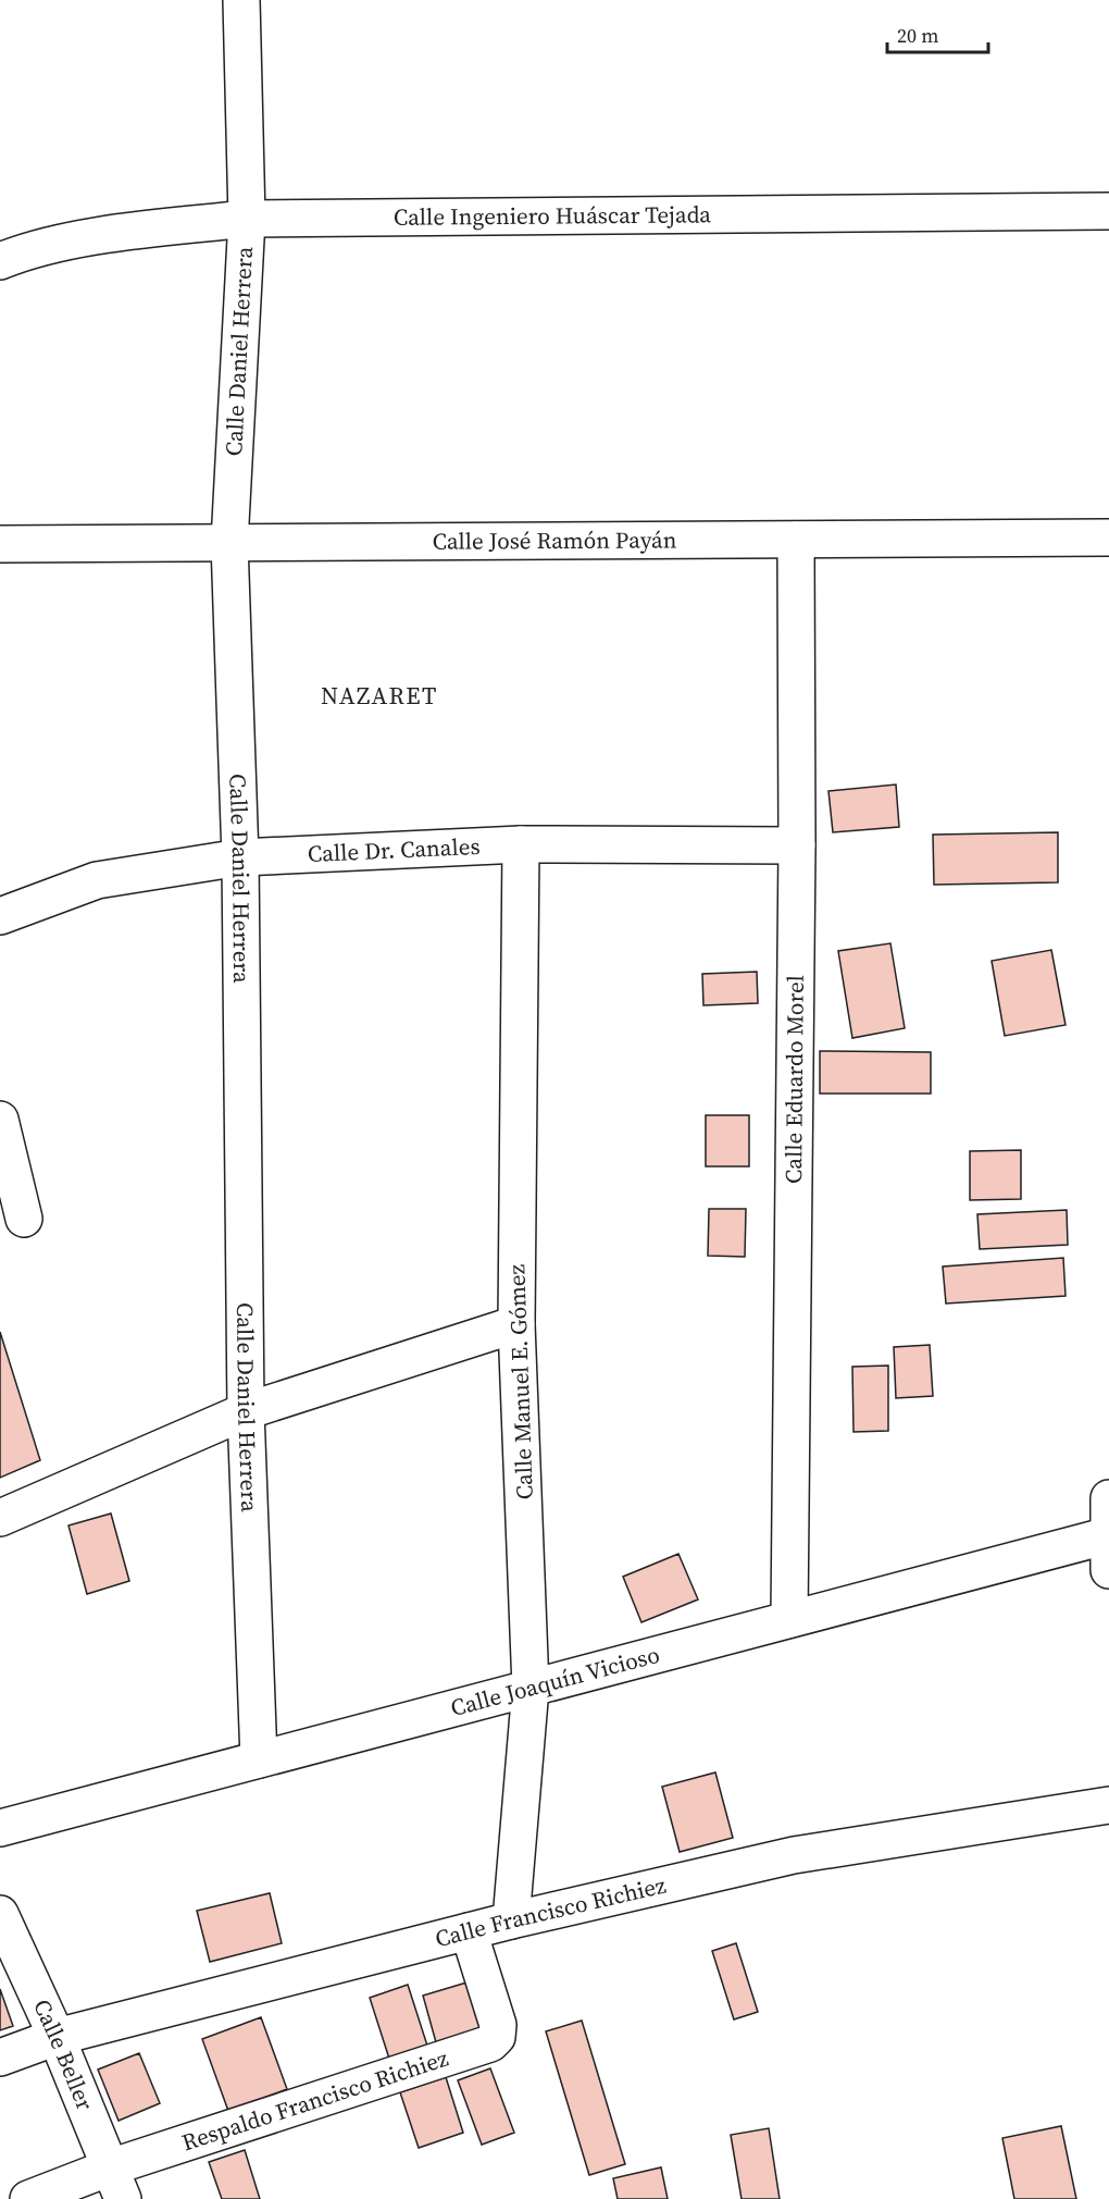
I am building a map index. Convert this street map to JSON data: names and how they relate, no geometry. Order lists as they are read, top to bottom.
{
  "streets": {
    "street": [
      "Calle Ingeniero Huáscar Tejada",
      "Calle Daniel Herrera",
      "Calle José Ramón Payán",
      "Calle Dr. Canales",
      "Calle Eduardo Morel",
      "Calle Manuel E. Gómez",
      "Calle Joaquín Vicioso",
      "Calle Francisco Richiez",
      "Calle Beller",
      "Respaldo Francisco Richiez"
    ]
  },
  "crossings": [
    ["Calle Ingeniero Huáscar Tejada", "Calle Daniel Herrera"],
    ["Calle Daniel Herrera", "Calle José Ramón Payán"],
    ["Calle Daniel Herrera", "Calle Dr. Canales"],
    ["Calle Daniel Herrera", "Calle Joaquín Vicioso"],
    ["Calle José Ramón Payán", "Calle Eduardo Morel"],
    ["Calle Dr. Canales", "Calle Eduardo Morel"],
    ["Calle Dr. Canales", "Calle Manuel E. Gómez"],
    ["Calle Eduardo Morel", "Calle Joaquín Vicioso"],
    ["Calle Manuel E. Gómez", "Calle Joaquín Vicioso"],
    ["Calle Manuel E. Gómez", "Calle Francisco Richiez"],
    ["Calle Francisco Richiez", "Calle Beller"],
    ["Calle Francisco Richiez", "Respaldo Francisco Richiez"],
    ["Calle Beller", "Respaldo Francisco Richiez"]
  ],
  "districts": ["NAZARET"],
  "scale_bar": "20 m"
}
